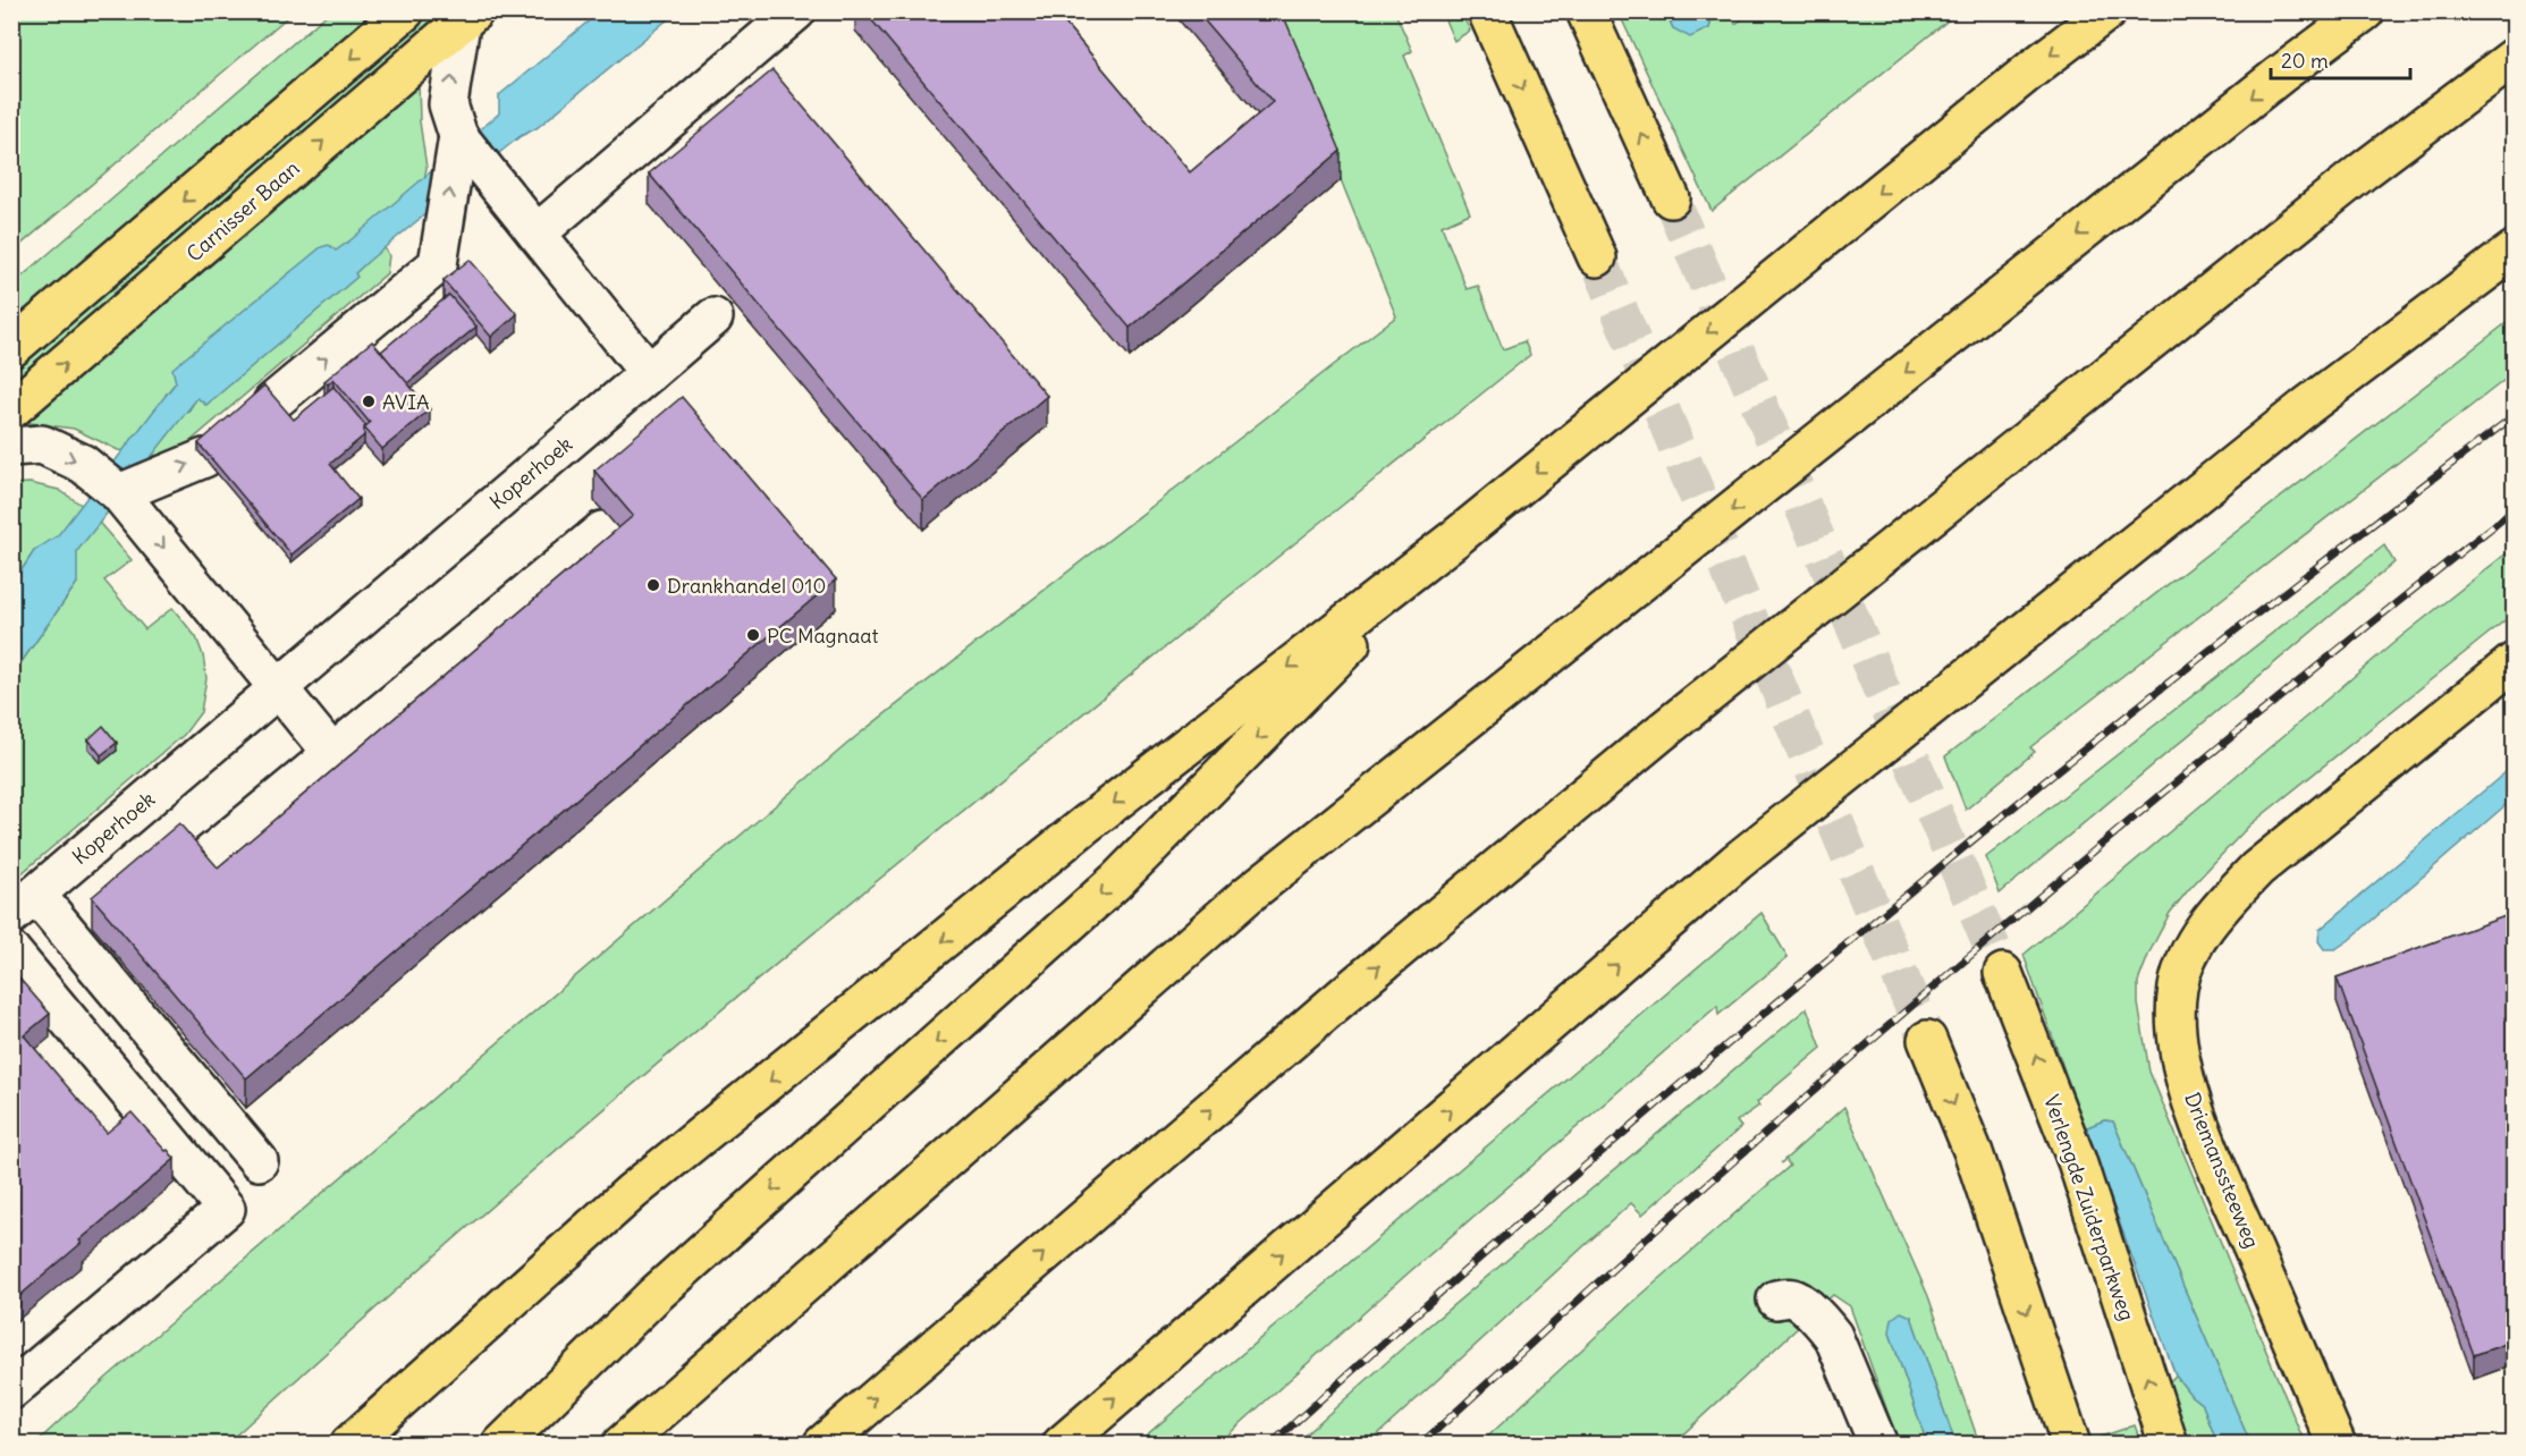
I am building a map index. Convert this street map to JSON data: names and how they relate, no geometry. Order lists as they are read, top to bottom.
{
  "streets": {
    "main road": ["Carnisser Baan", "Driemanssteeweg", "Verlengde Zuiderparkweg"],
    "street": ["Koperhoek"]
  },
  "places": ["AVIA", "Drankhandel 010", "PC Magnaat"],
  "scale_bar": "20 m"
}
